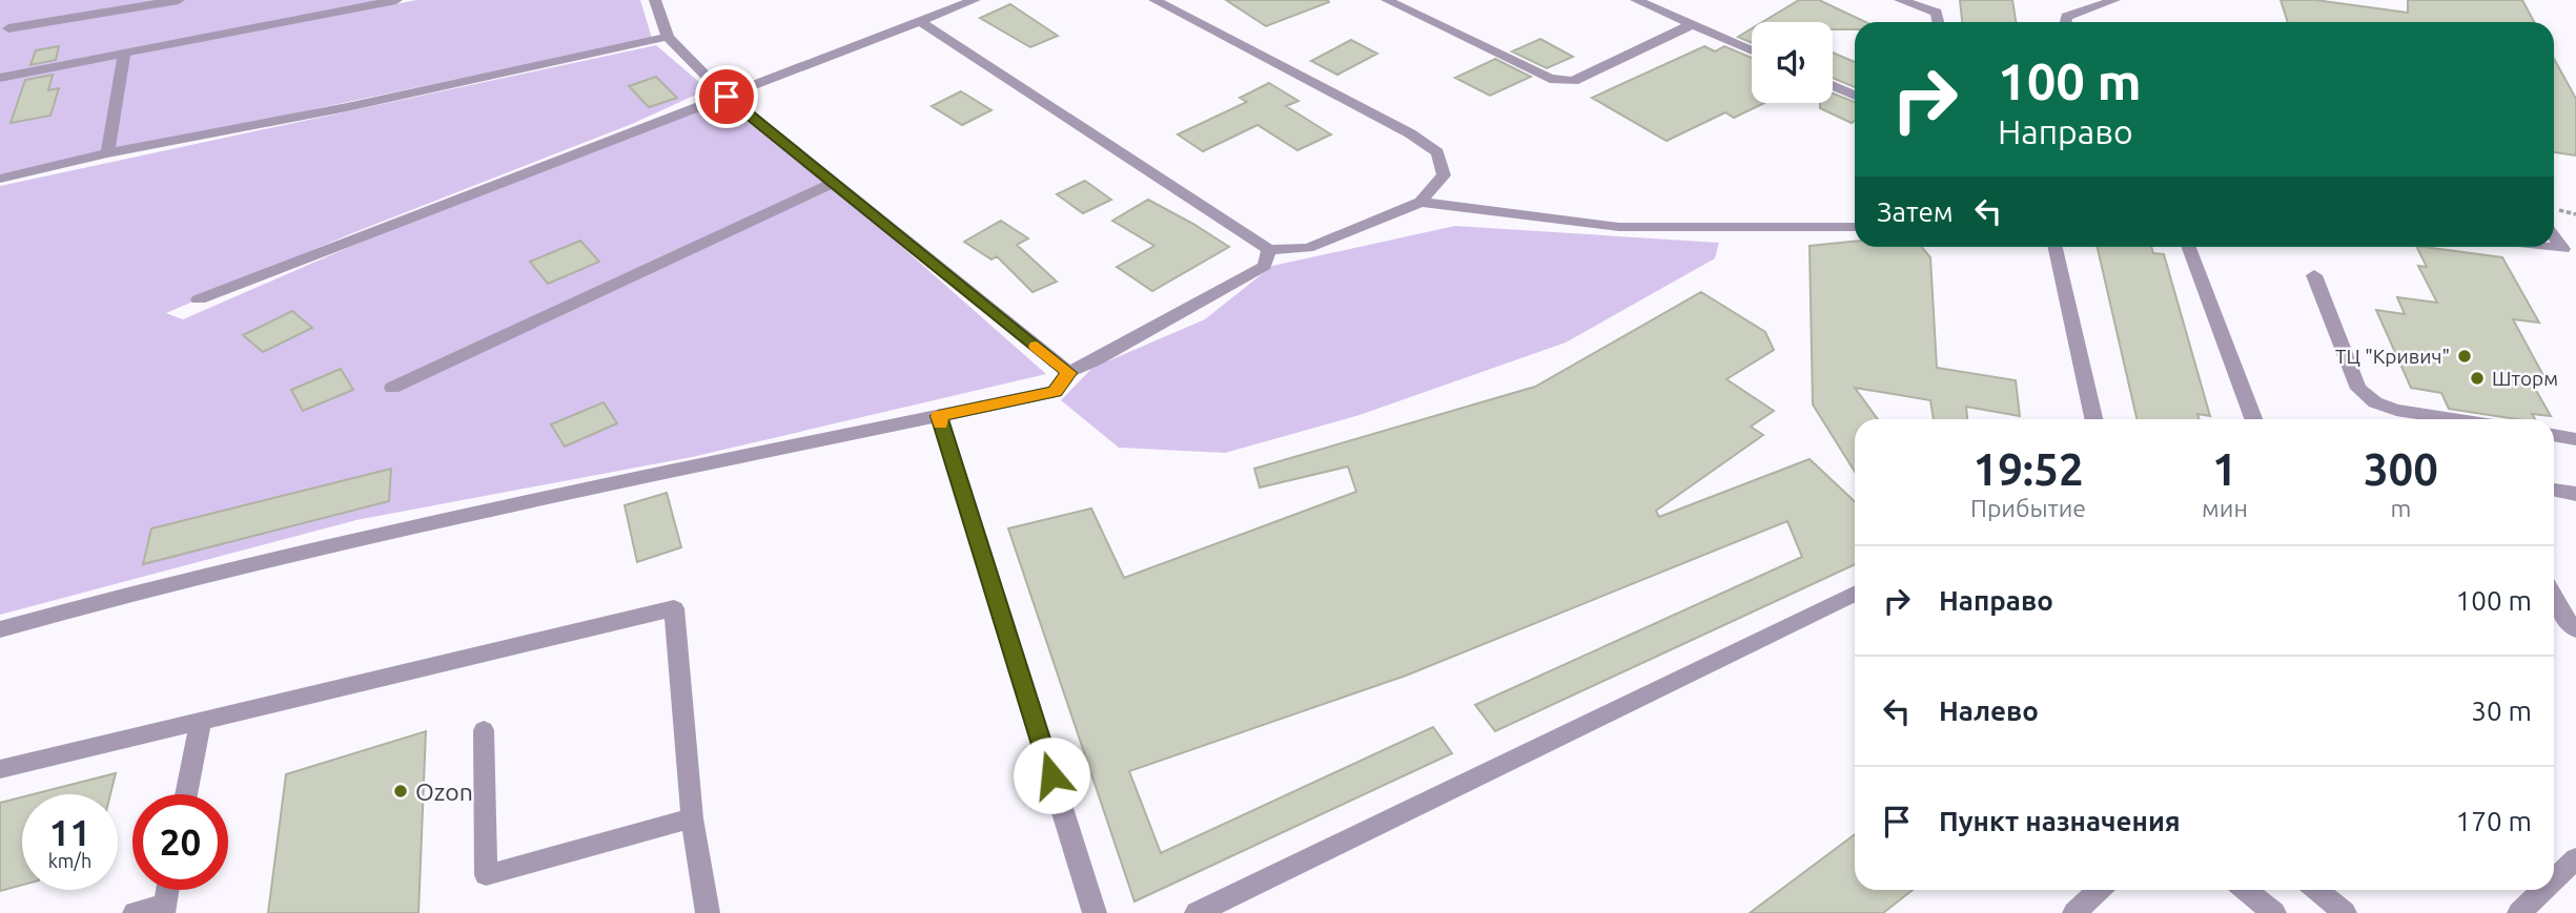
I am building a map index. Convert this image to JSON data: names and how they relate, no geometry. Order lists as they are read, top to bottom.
{
  "places": ["ТЦ \"Кривич\"", "Шторм", "Ozon"],
  "page": {
    "turn": ["100 m", "Направо"],
    "then": "Затем",
    "eta": [
      "19:52",
      "Прибытие",
      "1",
      "мин",
      "300",
      "m"
    ],
    "list": [
      {
        "name": "Направо",
        "value": "100 m"
      },
      {
        "name": "Налево",
        "value": "30 m"
      },
      {
        "name": "Пункт назначения",
        "value": "170 m"
      }
    ],
    "speed": "11 km/h",
    "limit": "20"
  }
}
